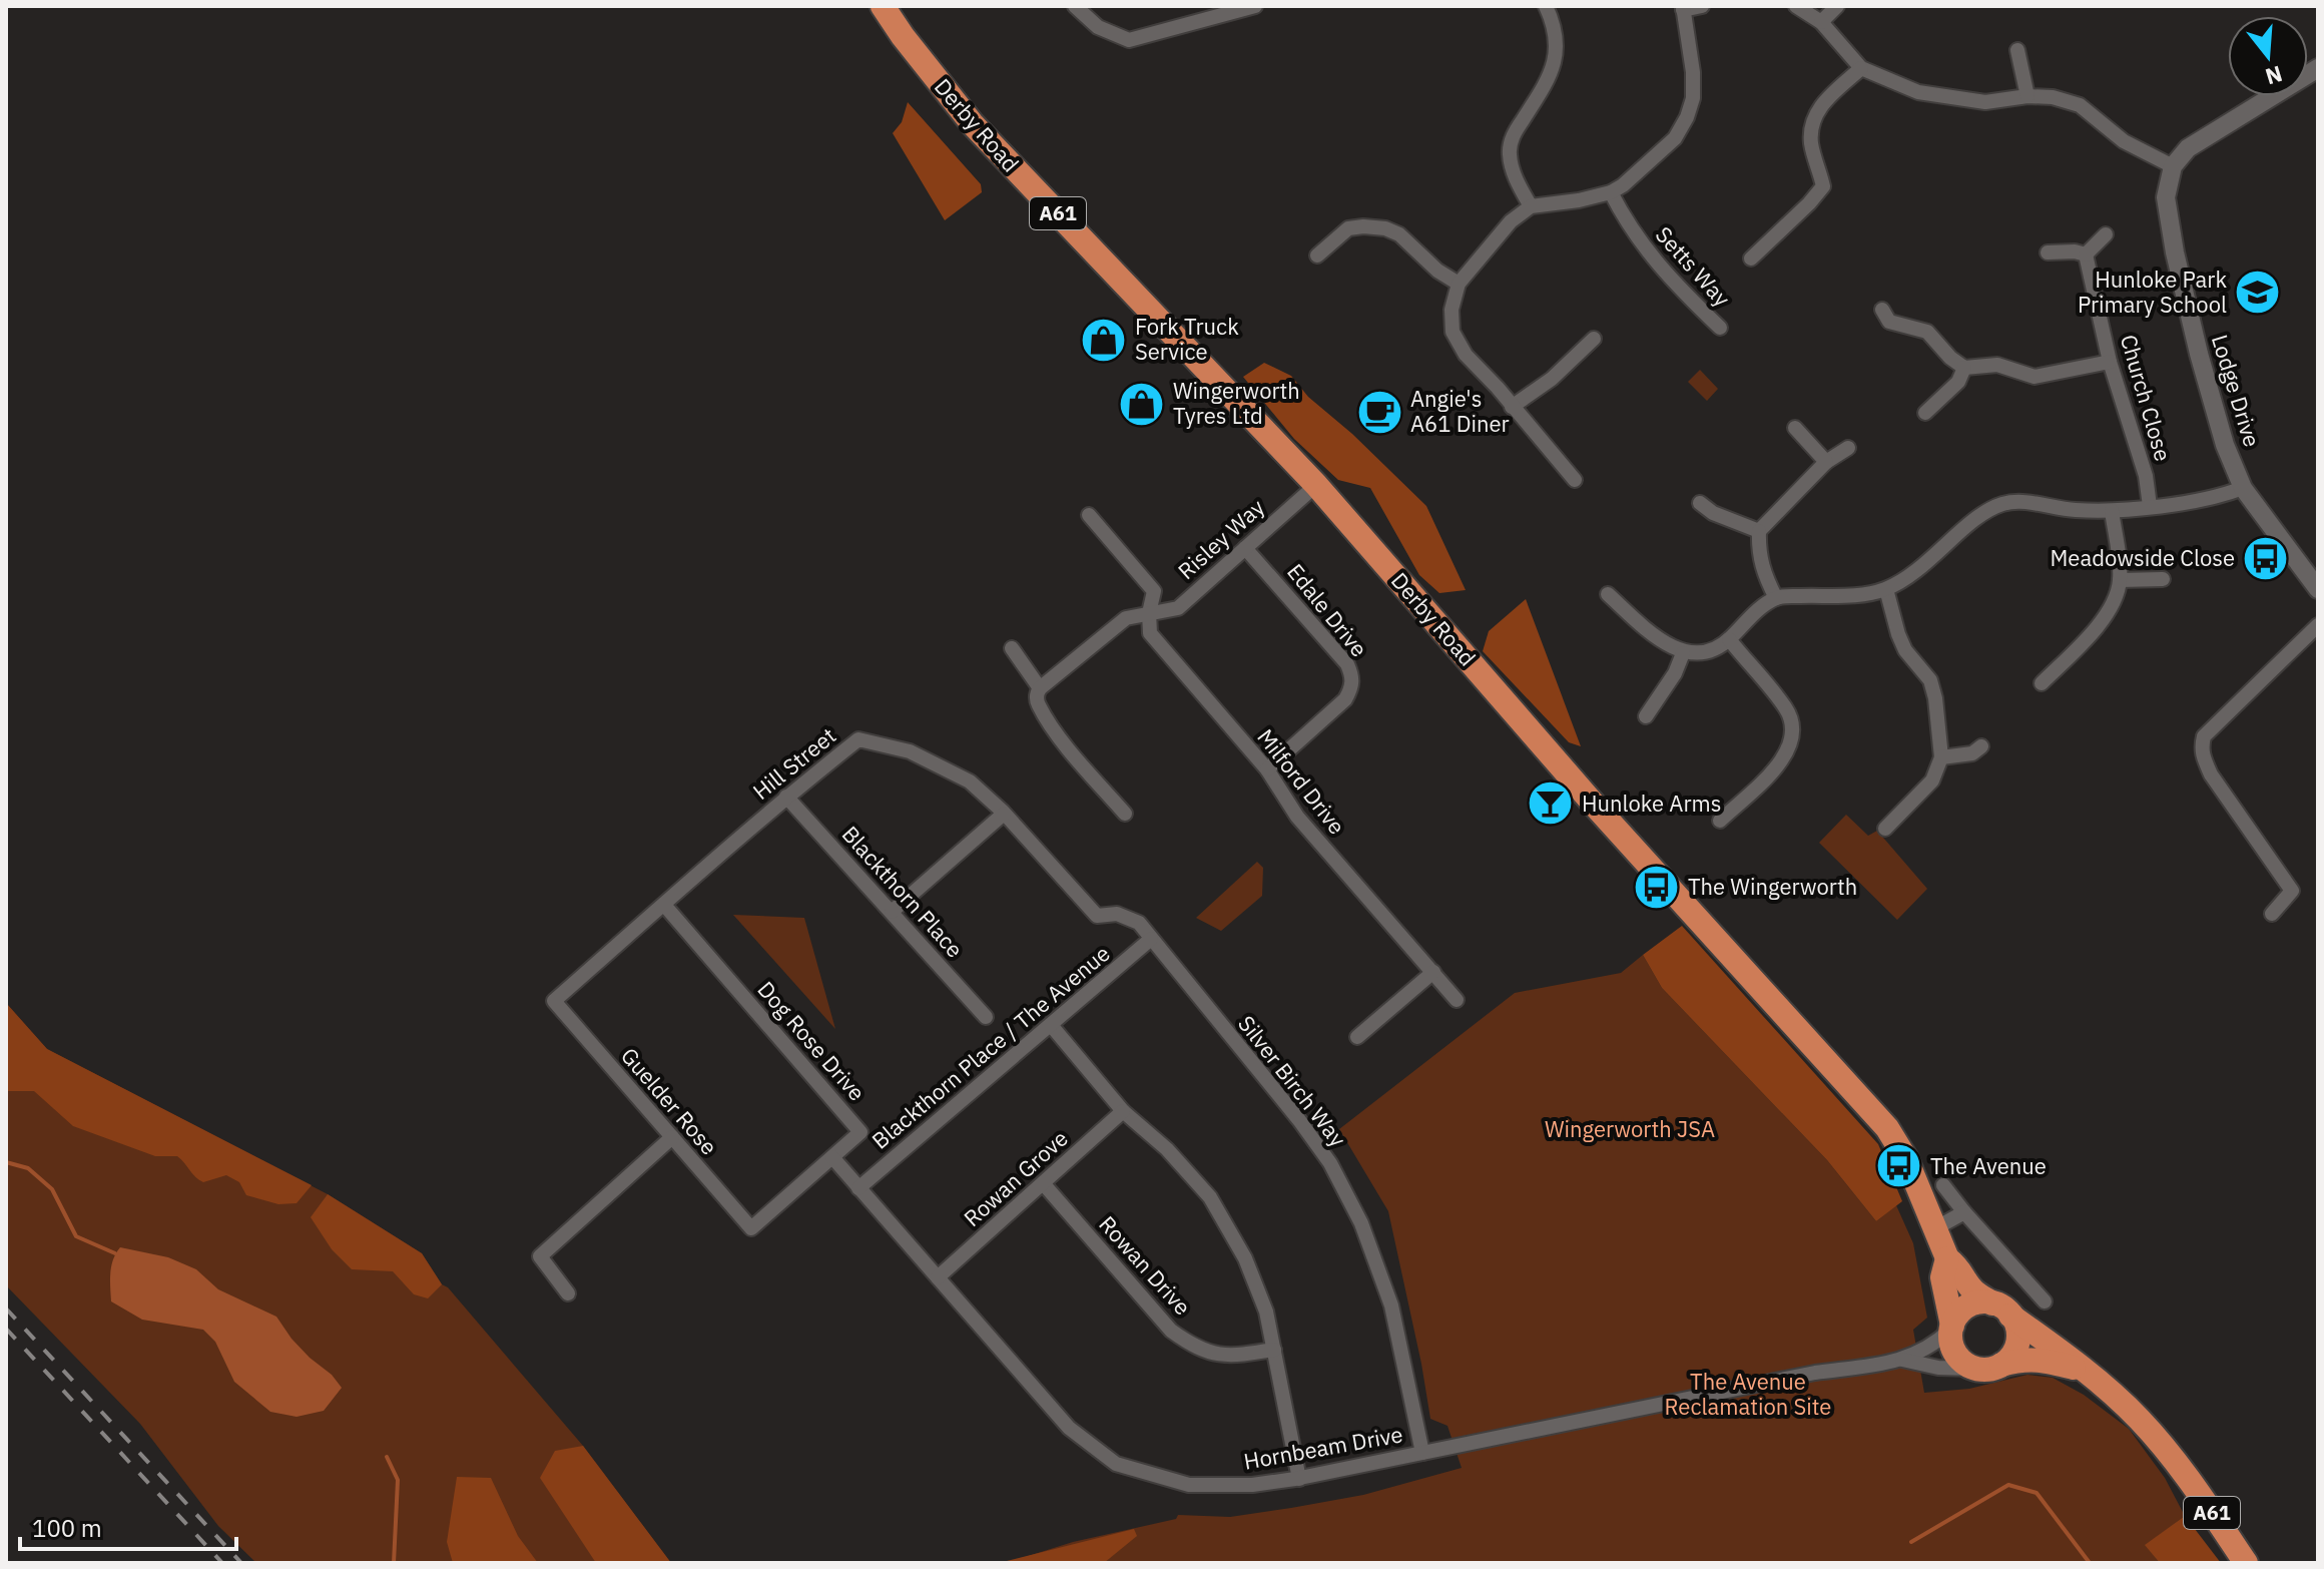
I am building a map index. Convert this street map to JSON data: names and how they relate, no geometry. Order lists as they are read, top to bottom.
{
  "streets": {
    "highway": ["Derby Road", "A61"],
    "street": [
      "Setts Way",
      "Lodge Drive",
      "Church Close",
      "Risley Way",
      "Edale Drive",
      "Hill Street",
      "Milford Drive",
      "Blackthorn Place",
      "Dog Rose Drive",
      "Blackthorn Place / The Avenue",
      "Silver Birch Way",
      "Guelder Rose",
      "Rowan Grove",
      "Rowan Drive",
      "Hornbeam Drive"
    ]
  },
  "crossings": [
    ["Derby Road", "Risley Way"],
    ["Derby Road", "Hornbeam Drive"],
    ["Risley Way", "Edale Drive"],
    ["Risley Way", "Milford Drive"],
    ["Edale Drive", "Milford Drive"],
    ["Hill Street", "Blackthorn Place"],
    ["Hill Street", "Dog Rose Drive"],
    ["Hill Street", "Blackthorn Place / The Avenue"],
    ["Hill Street", "Silver Birch Way"],
    ["Hill Street", "Guelder Rose"],
    ["Dog Rose Drive", "Guelder Rose"],
    ["Dog Rose Drive", "Hornbeam Drive"],
    ["Blackthorn Place / The Avenue", "Hornbeam Drive"],
    ["Silver Birch Way", "Hornbeam Drive"],
    ["Rowan Grove", "Rowan Drive"],
    ["Rowan Grove", "Hornbeam Drive"]
  ],
  "parks": ["Wingerworth JSA", "The Avenue Reclamation Site"],
  "places": {
    "school or university": ["Hunloke Park Primary School"],
    "shop": ["Fork Truck Service", "Wingerworth Tyres Ltd"],
    "cafe": ["Angie's A61 Diner"],
    "bus stop": ["Meadowside Close", "The Wingerworth", "The Avenue"],
    "bar": ["Hunloke Arms"]
  },
  "scale_bar": "100 m",
  "north": "bottom"
}
